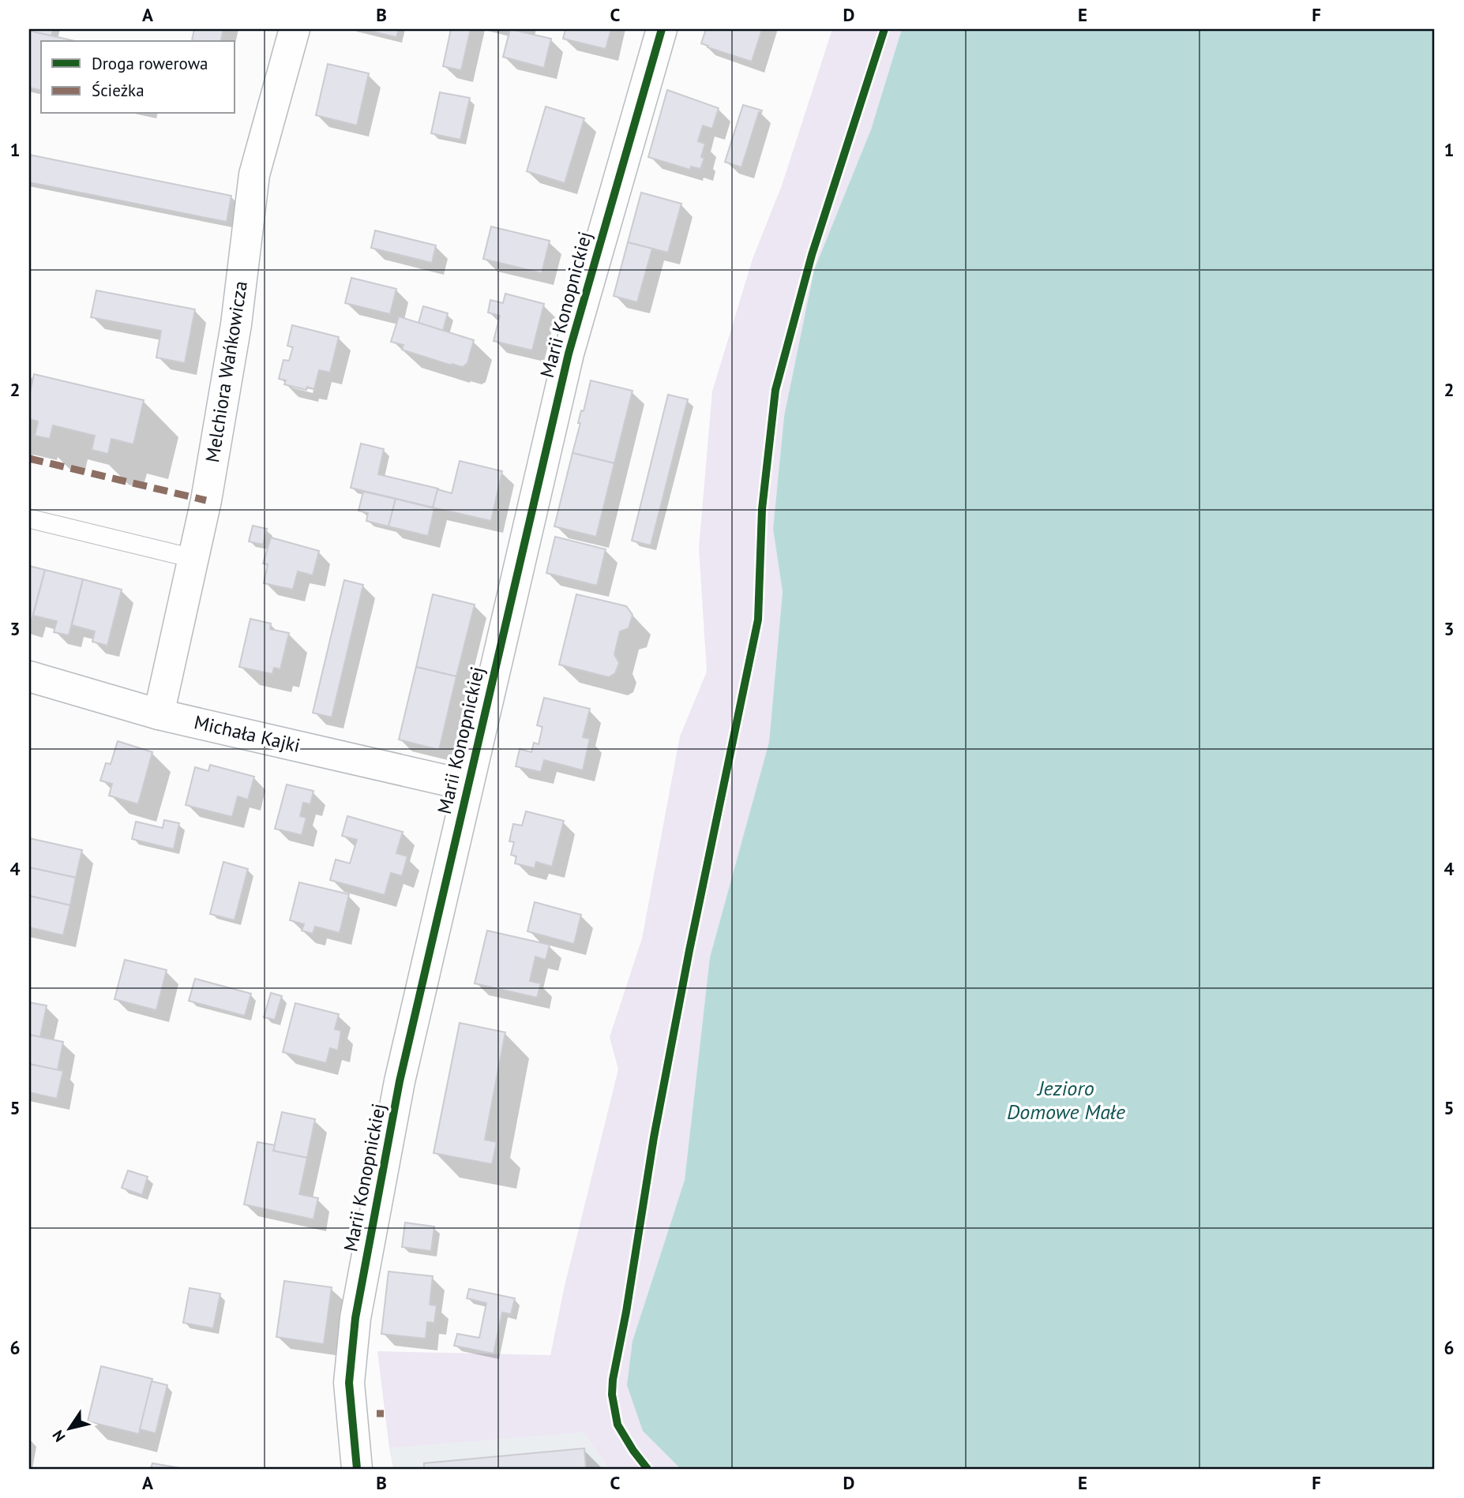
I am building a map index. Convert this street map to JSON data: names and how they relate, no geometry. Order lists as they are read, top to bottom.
{
  "streets": {
    "street": ["Marii Konopnickiej", "Melchiora Wańkowicza", "Michała Kajki"]
  },
  "crossings": [
    ["Marii Konopnickiej", "Michała Kajki"],
    ["Melchiora Wańkowicza", "Michała Kajki"]
  ],
  "water": ["Jezioro Domowe Małe"],
  "legend": ["Droga rowerowa", "Ścieżka"],
  "north": "bottom left",
  "grid": {
    "columns": [
      "A",
      "B",
      "C",
      "D",
      "E",
      "F"
    ],
    "rows": [
      "1",
      "2",
      "3",
      "4",
      "5",
      "6"
    ]
  }
}
